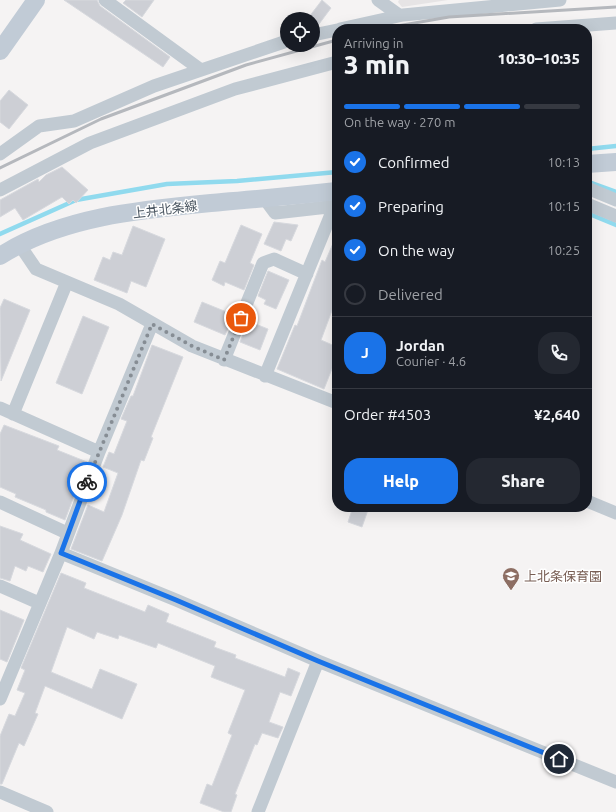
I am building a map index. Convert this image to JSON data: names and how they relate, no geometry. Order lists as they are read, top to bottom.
{
  "streets": {
    "main road": ["上井北条線"]
  },
  "places": {
    "school or university": ["上北条保育園"]
  },
  "page": {
    "heading": ["3 min", "Arriving in", "10:30–10:35"],
    "panel": [
      "Jordan",
      "Courier · 4.6",
      "Order #4503",
      "¥2,640"
    ],
    "bar": "On the way · 270 m",
    "list": [
      ["Confirmed", "10:13"],
      ["Preparing", "10:15"],
      ["On the way", "10:25"],
      "Delivered"
    ],
    "round": "J",
    "buttons": ["Help", "Share"]
  }
}
